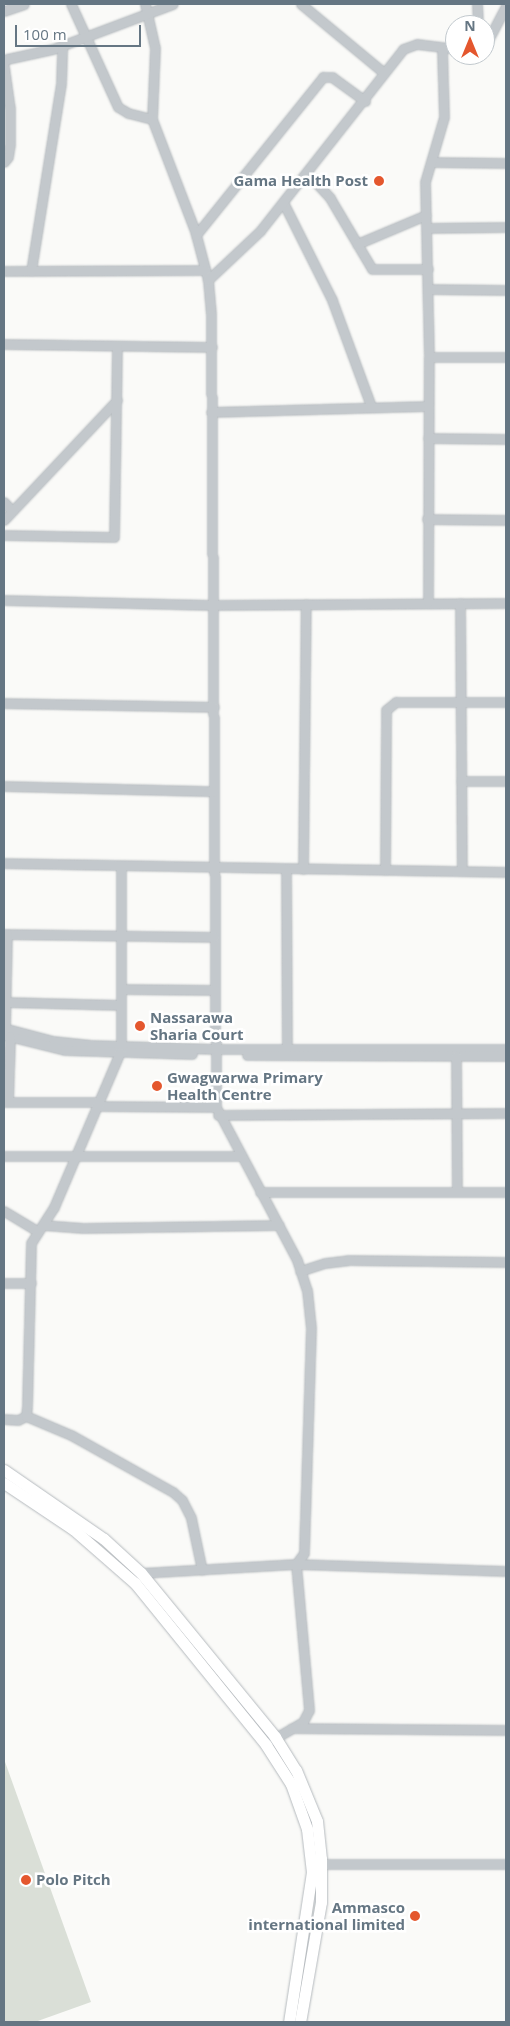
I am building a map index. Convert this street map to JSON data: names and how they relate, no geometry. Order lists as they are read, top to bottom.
{
  "places": [
    "Gama Health Post",
    "Nassarawa Sharia Court",
    "Gwagwarwa Primary Health Centre",
    "Polo Pitch",
    "Ammasco international limited"
  ],
  "scale_bar": "100 m",
  "north": "top"
}
